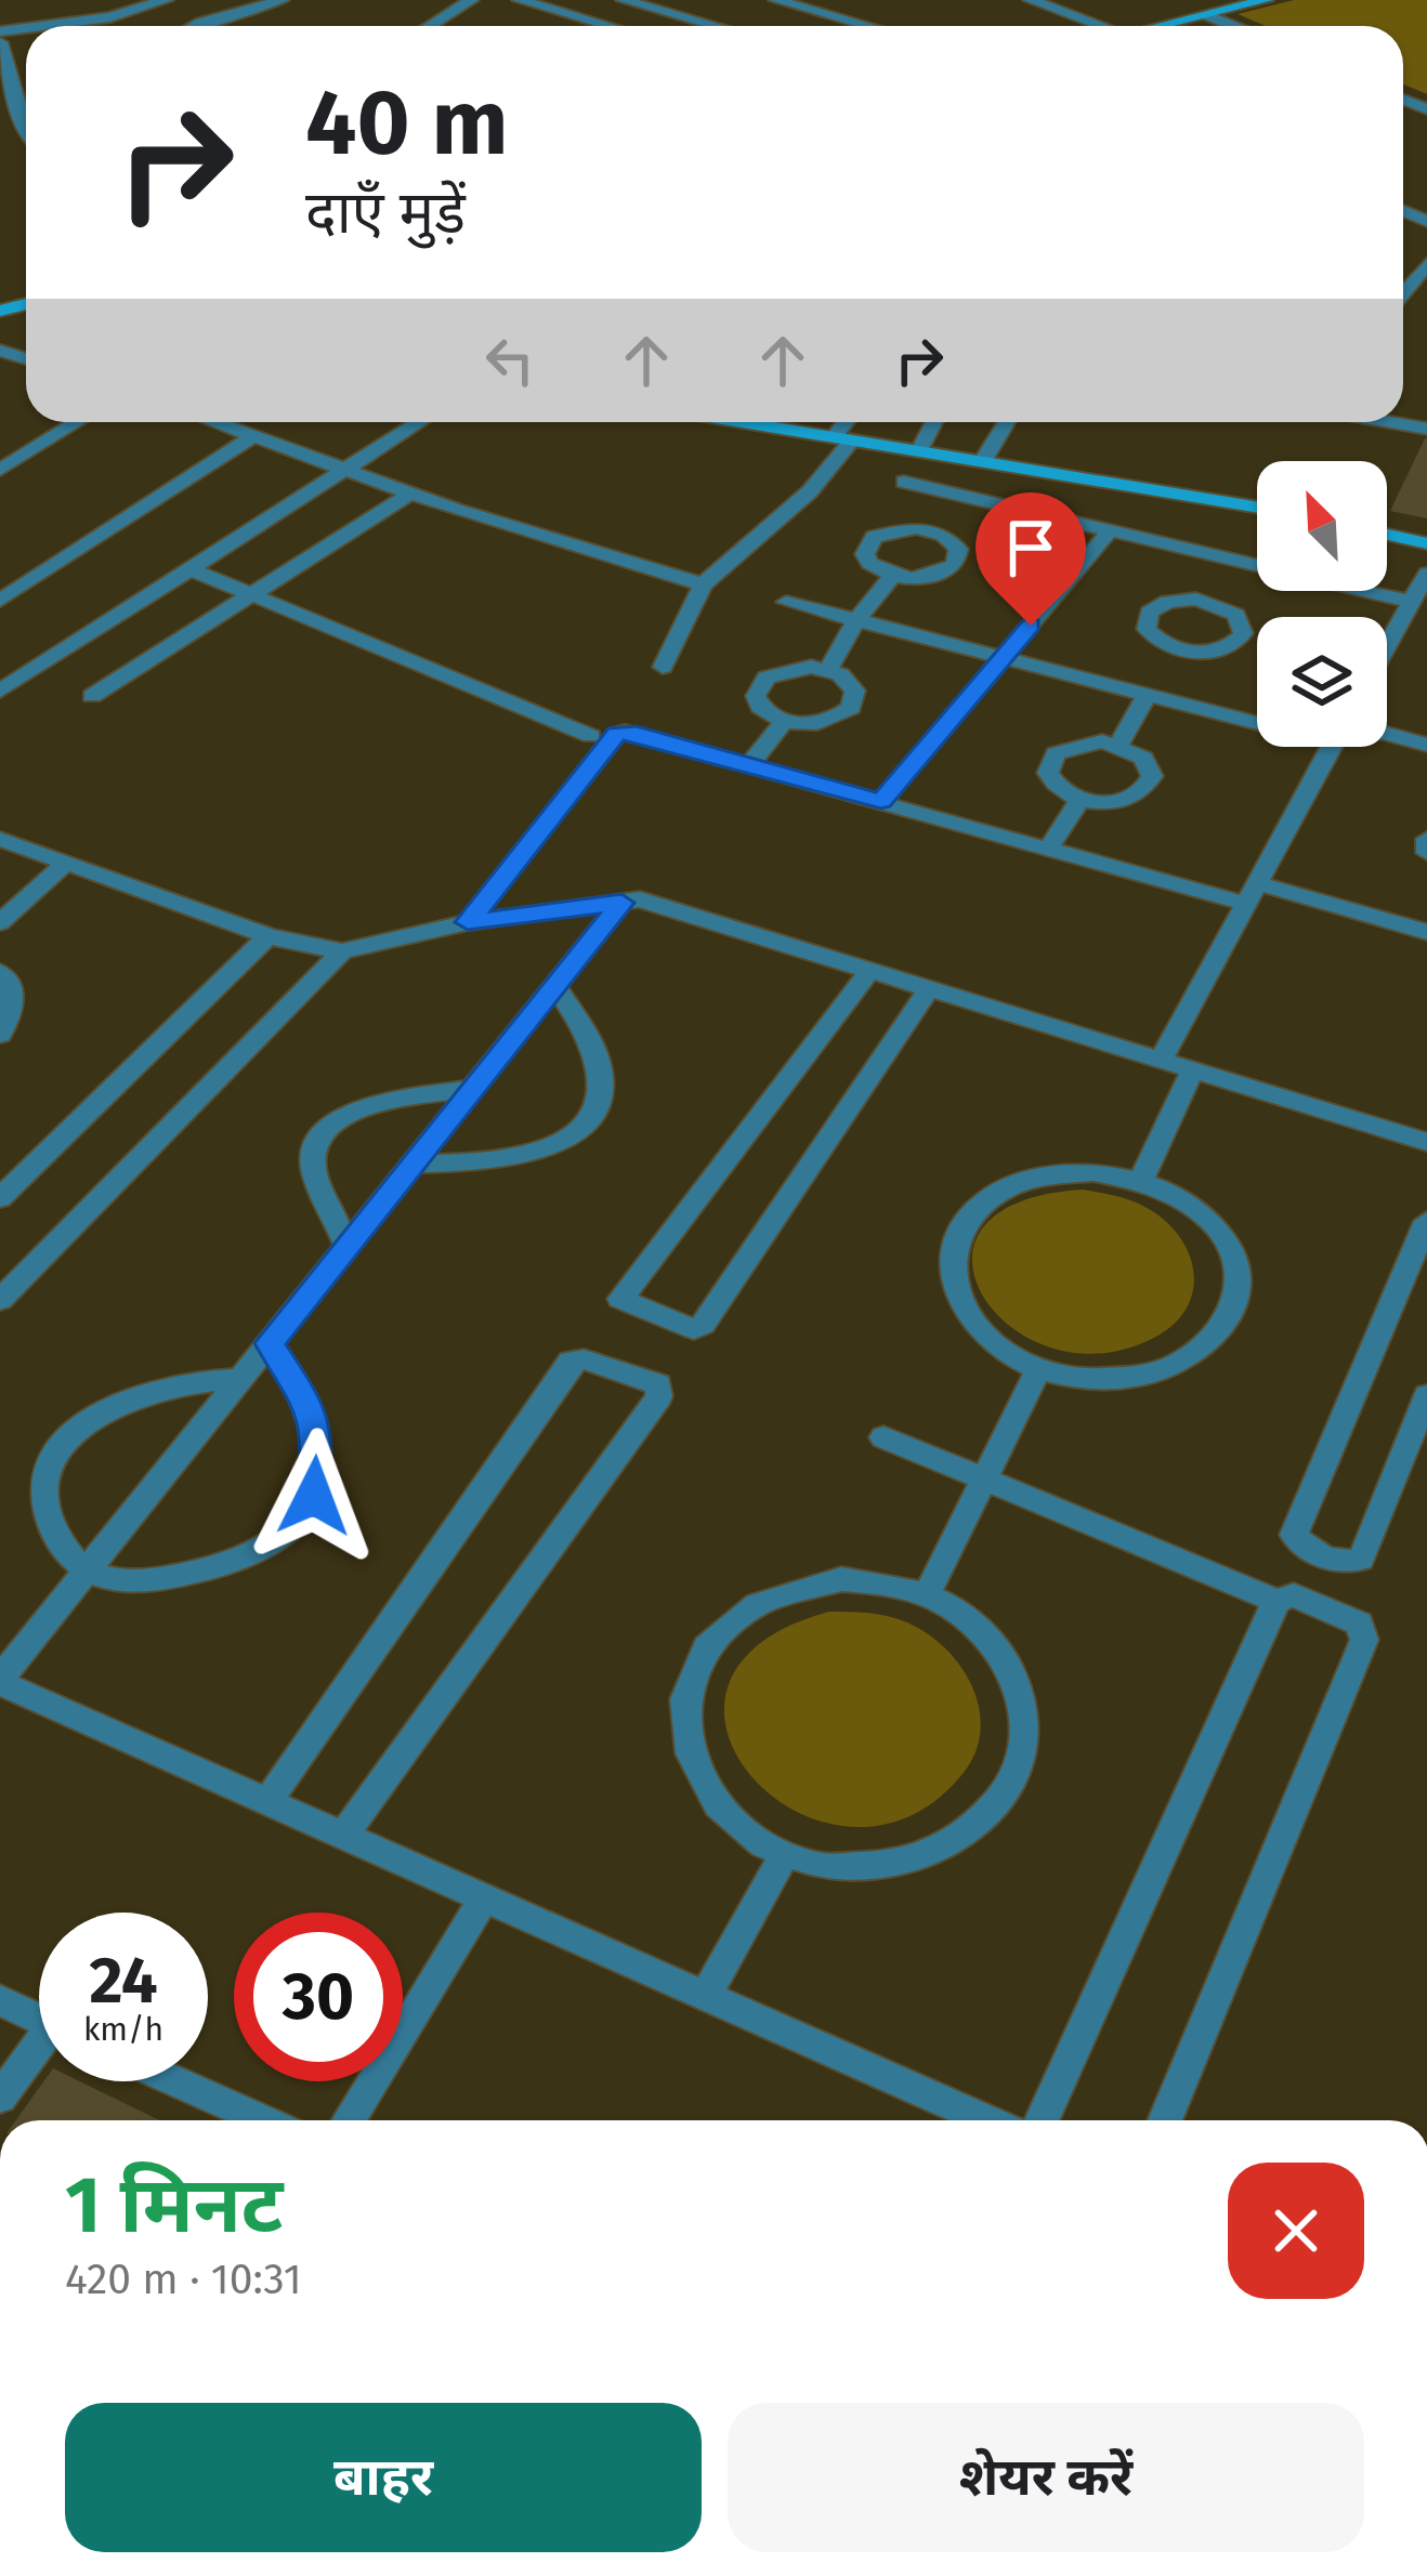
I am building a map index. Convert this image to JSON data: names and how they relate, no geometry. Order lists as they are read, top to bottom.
{
  "north": "top left",
  "page": {
    "turn": ["40 m", "दाएँ मुड़ें"],
    "speed": "24 km/h",
    "limit": "30",
    "heading": ["1 मिनट", "420 m · 10:31"],
    "buttons": ["बाहर", "शेयर करें"]
  }
}
